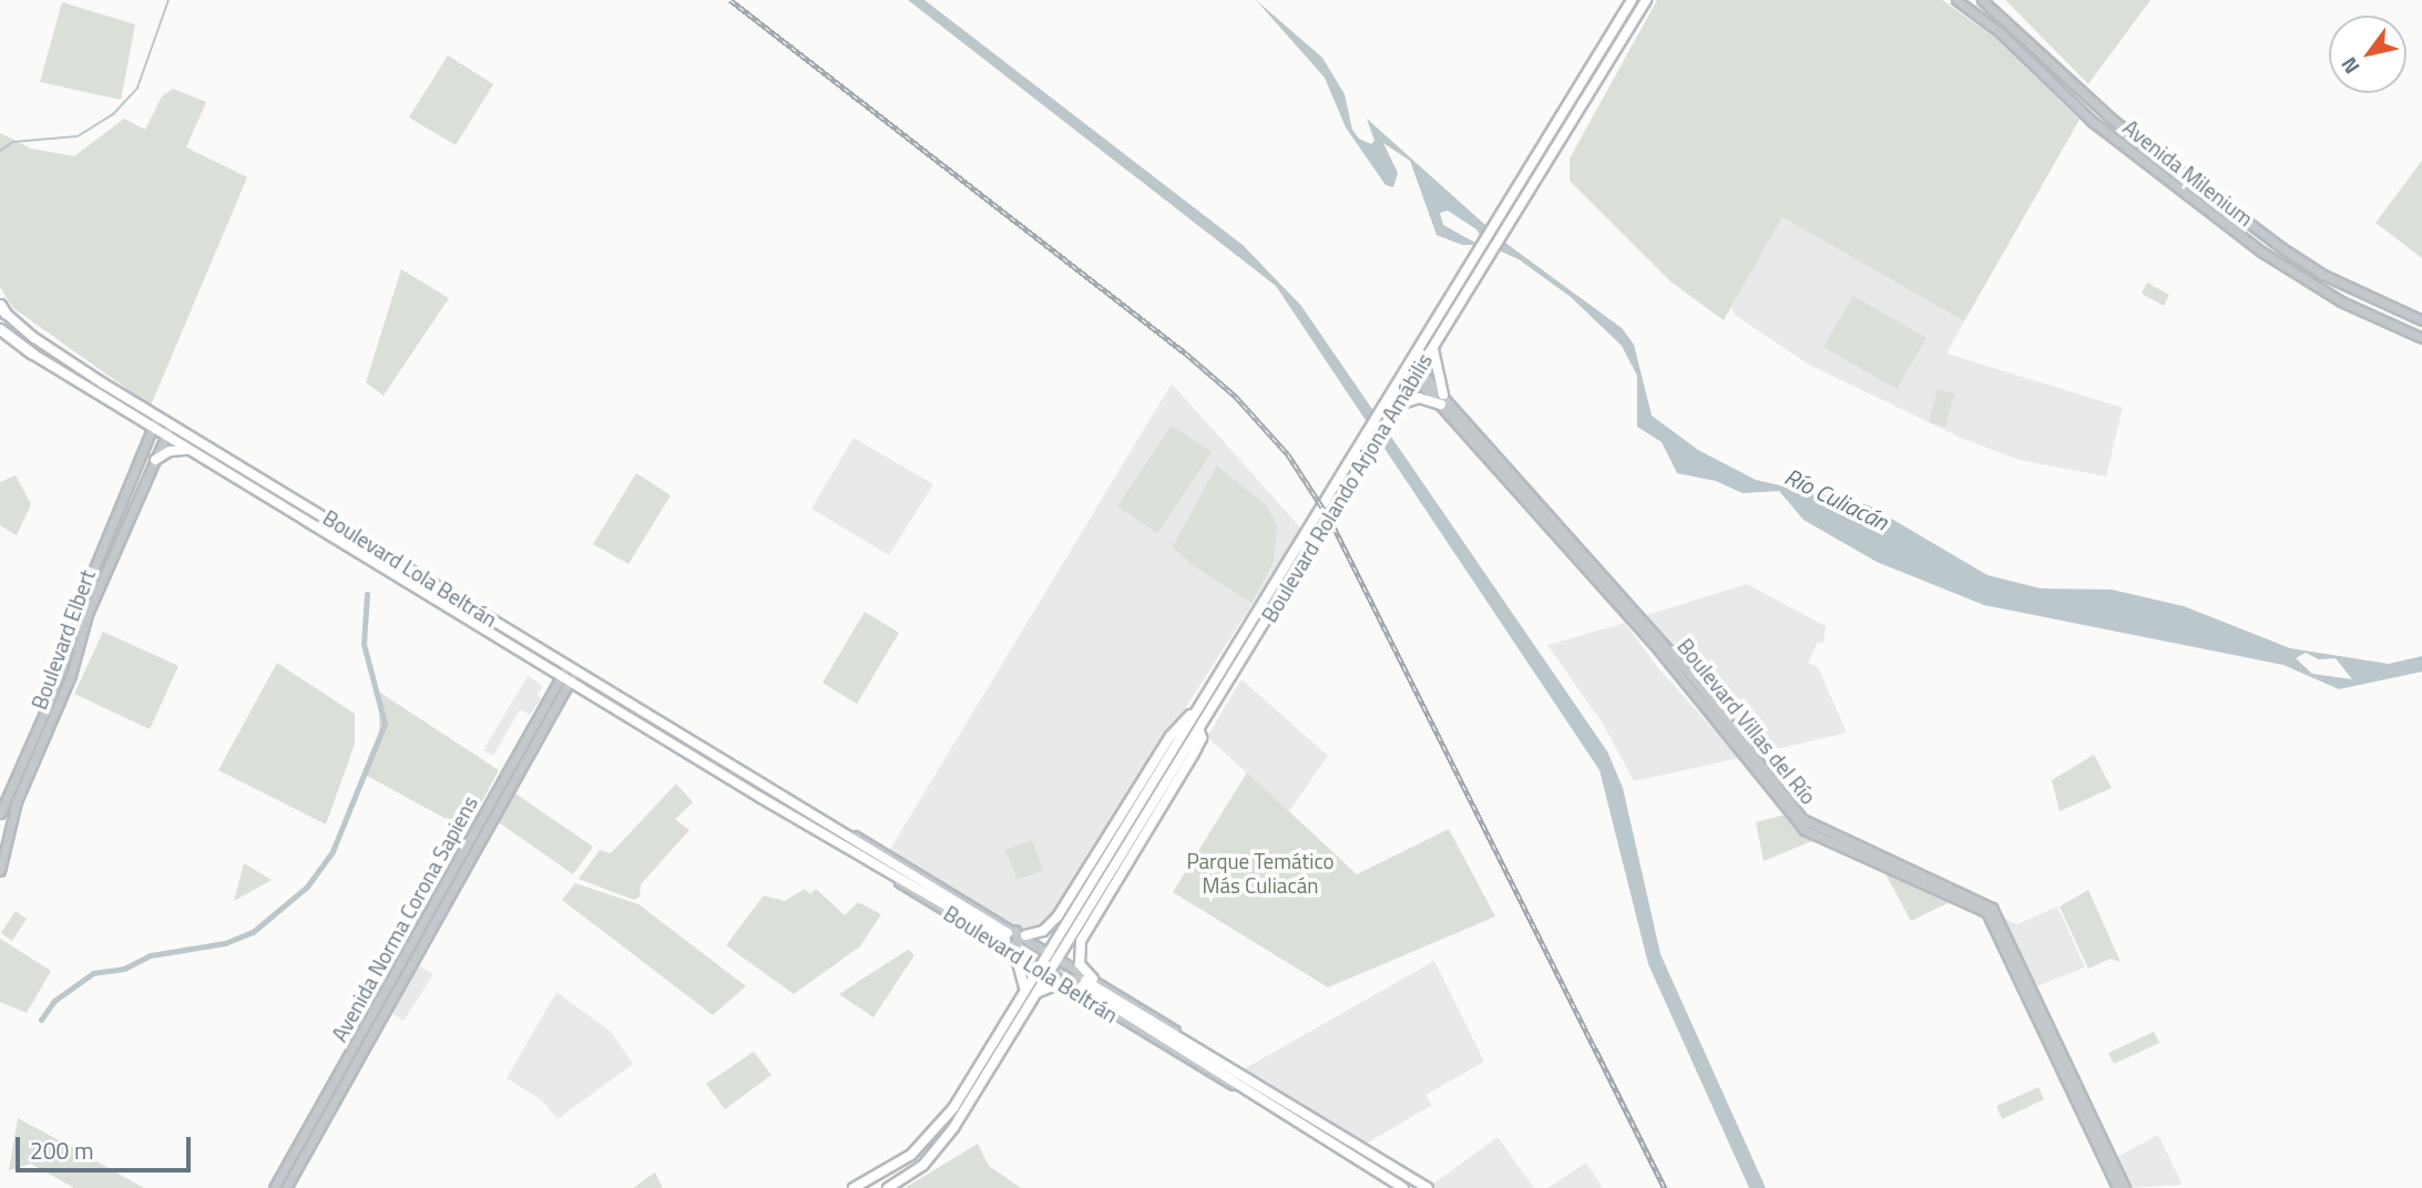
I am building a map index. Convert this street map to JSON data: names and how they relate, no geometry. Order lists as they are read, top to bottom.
{
  "streets": {
    "main road": ["Boulevard Rolando Arjona Amábilis", "Boulevard Lola Beltrán"],
    "street": [
      "Avenida Milenium",
      "Boulevard Elbert",
      "Boulevard Villas del Río",
      "Avenida Norma Corona Sapiens"
    ]
  },
  "crossings": [
    ["Boulevard Rolando Arjona Amábilis", "Boulevard Lola Beltrán"],
    ["Boulevard Rolando Arjona Amábilis", "Boulevard Villas del Río"],
    ["Boulevard Lola Beltrán", "Boulevard Elbert"],
    ["Boulevard Lola Beltrán", "Avenida Norma Corona Sapiens"]
  ],
  "water": ["Río Culiacán"],
  "parks": ["Parque Temático Más Culiacán"],
  "scale_bar": "200 m",
  "north": "bottom left"
}
